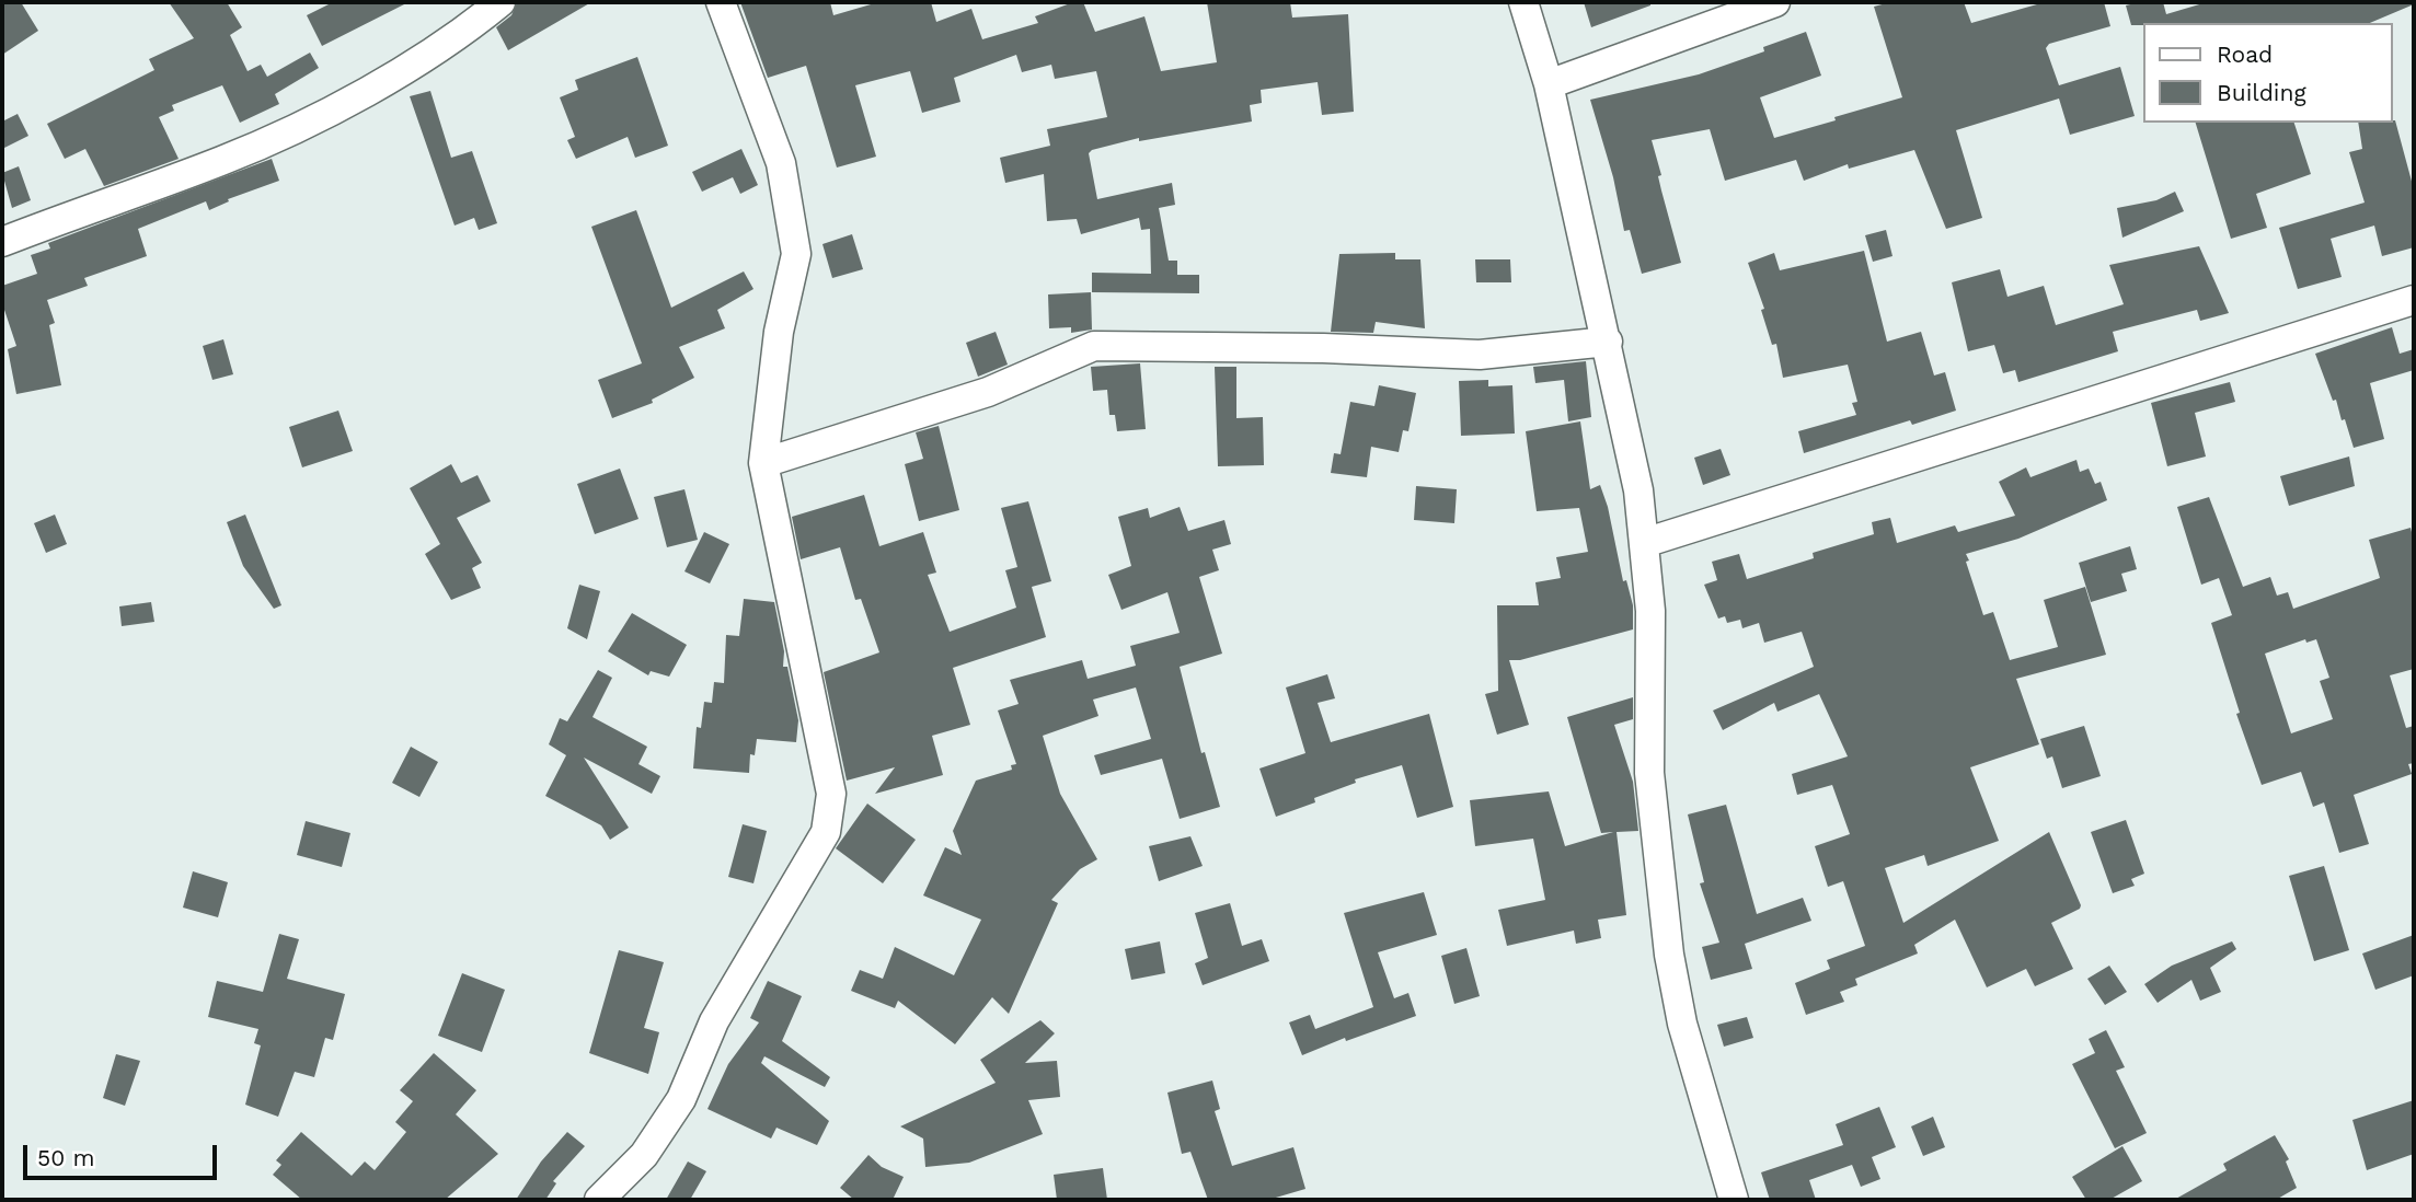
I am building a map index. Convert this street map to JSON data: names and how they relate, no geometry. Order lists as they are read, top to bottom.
{
  "legend": ["Road", "Building"],
  "scale_bar": "50 m"
}
